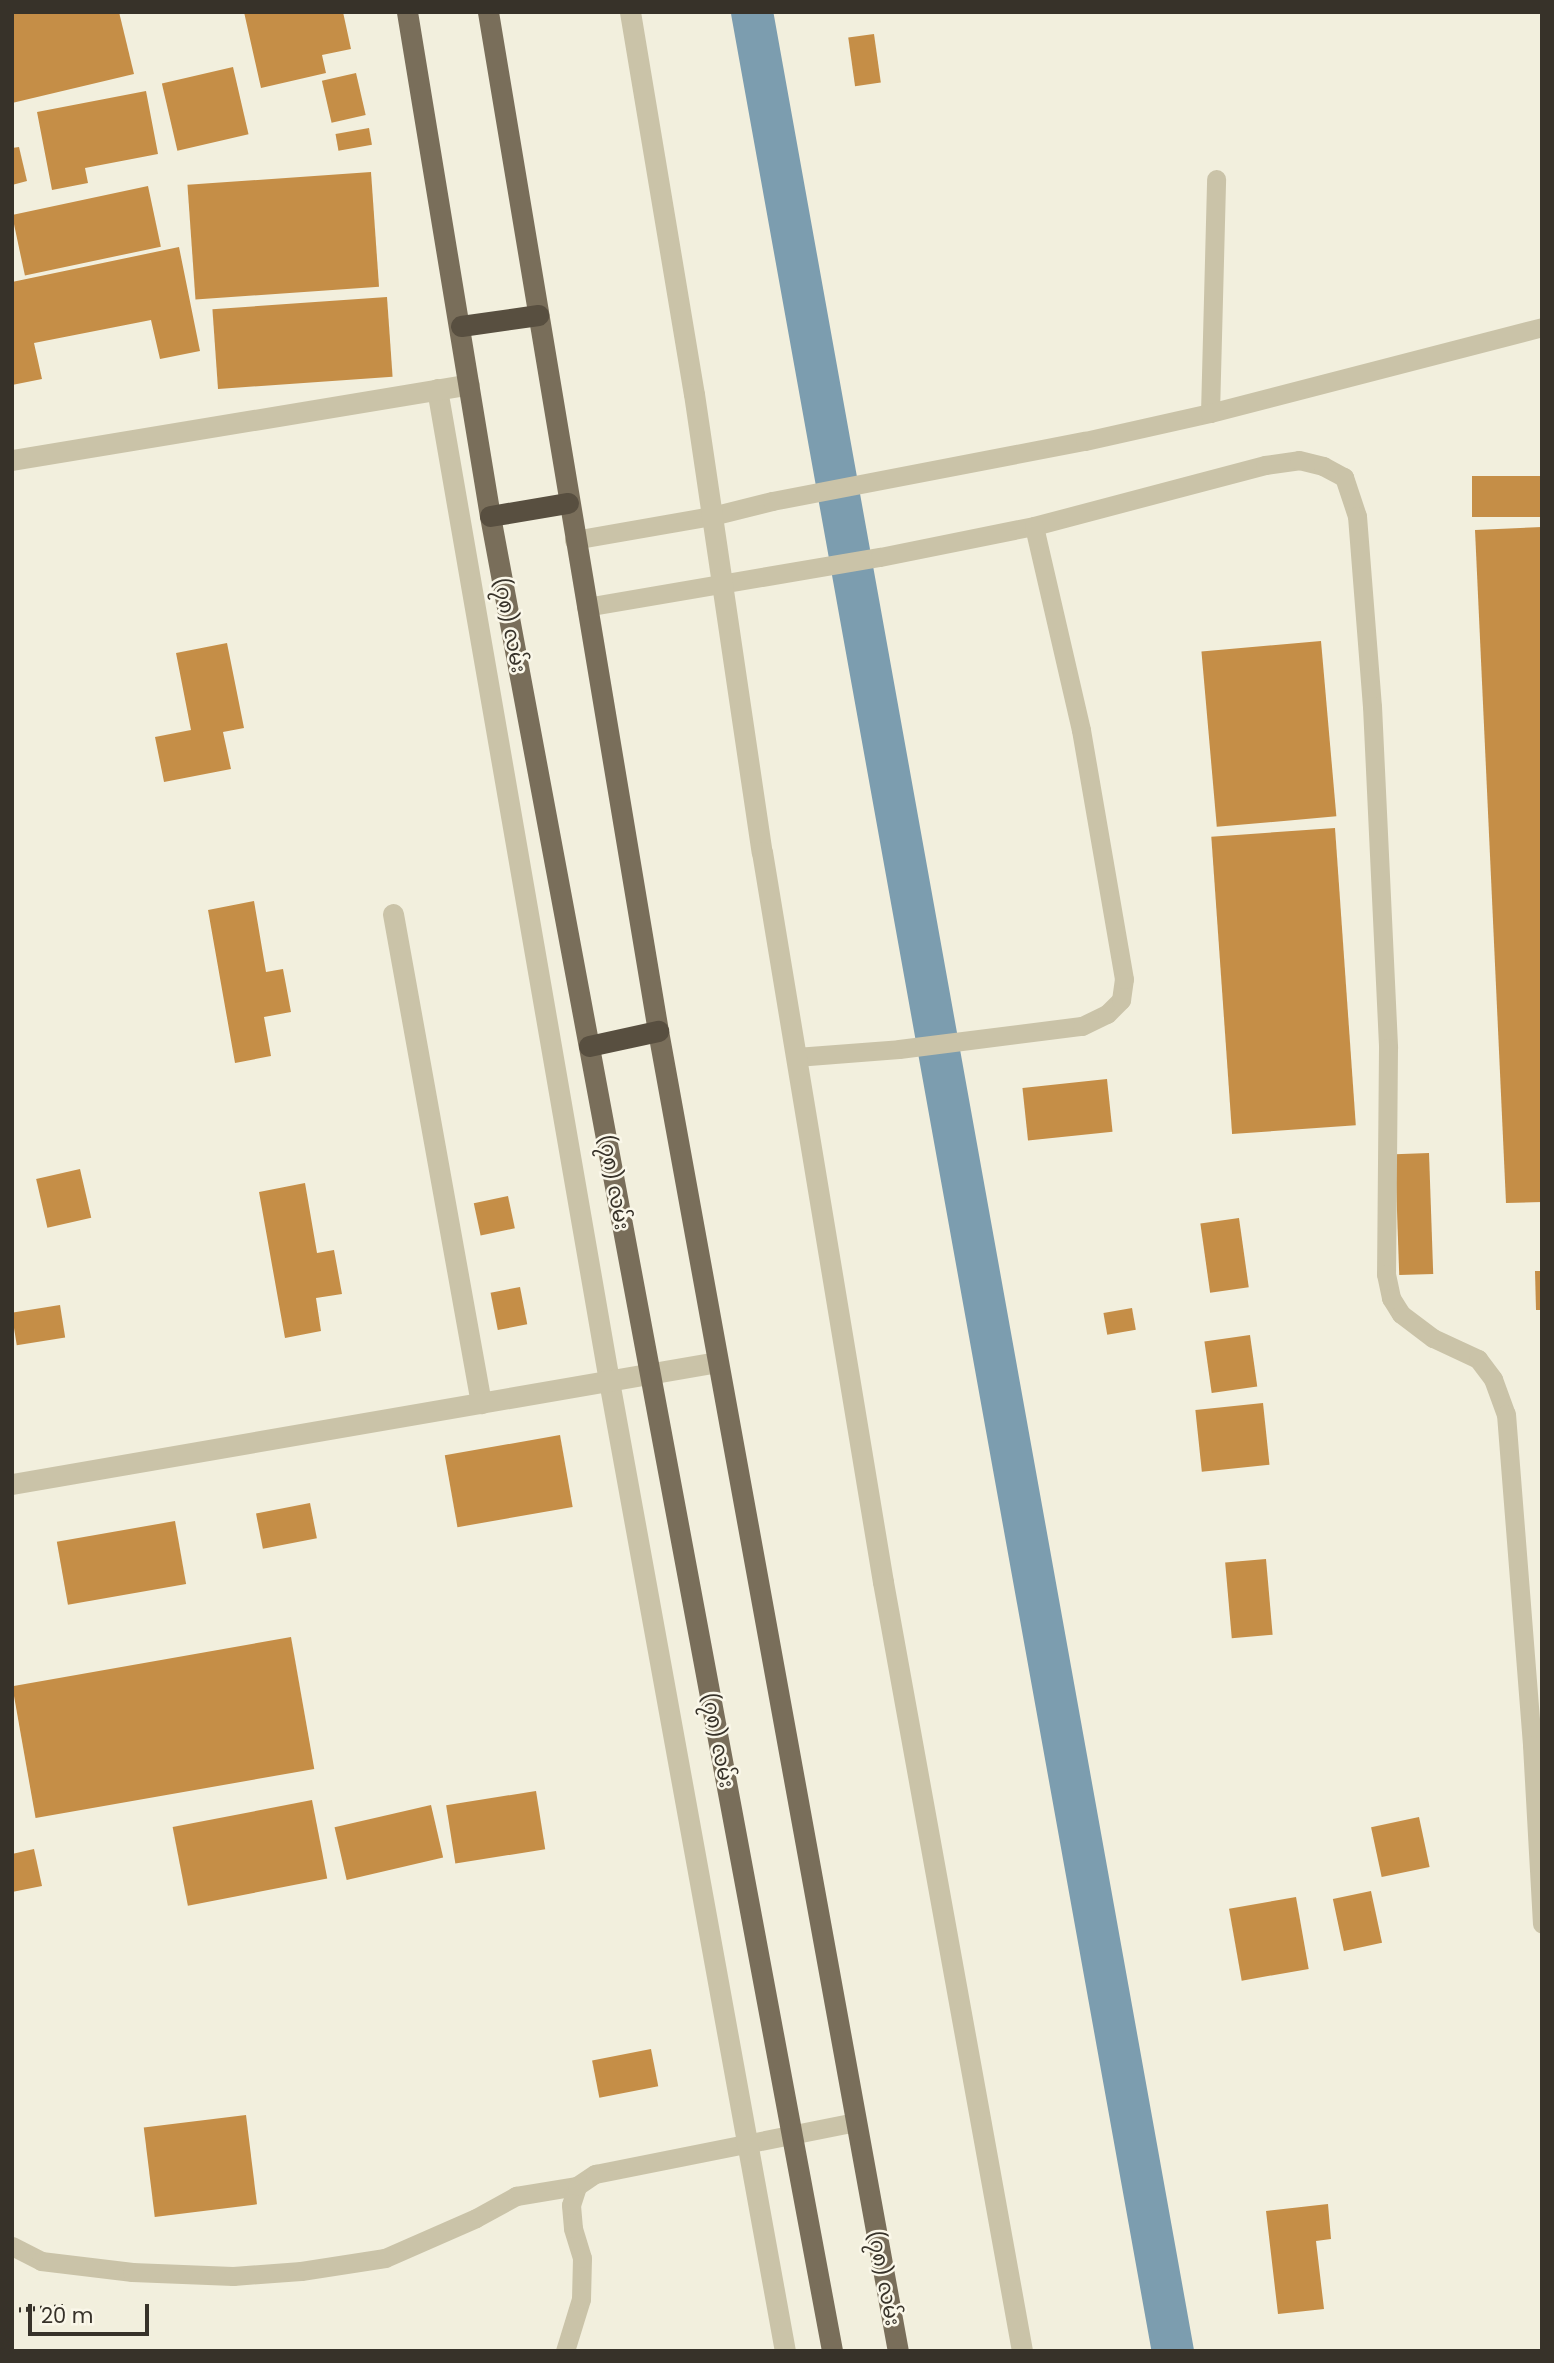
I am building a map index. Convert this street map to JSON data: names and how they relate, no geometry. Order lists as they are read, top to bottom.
{
  "streets": {
    "main road": ["(၇၈) လမ်း"]
  },
  "scale_bar": "20 m"
}
